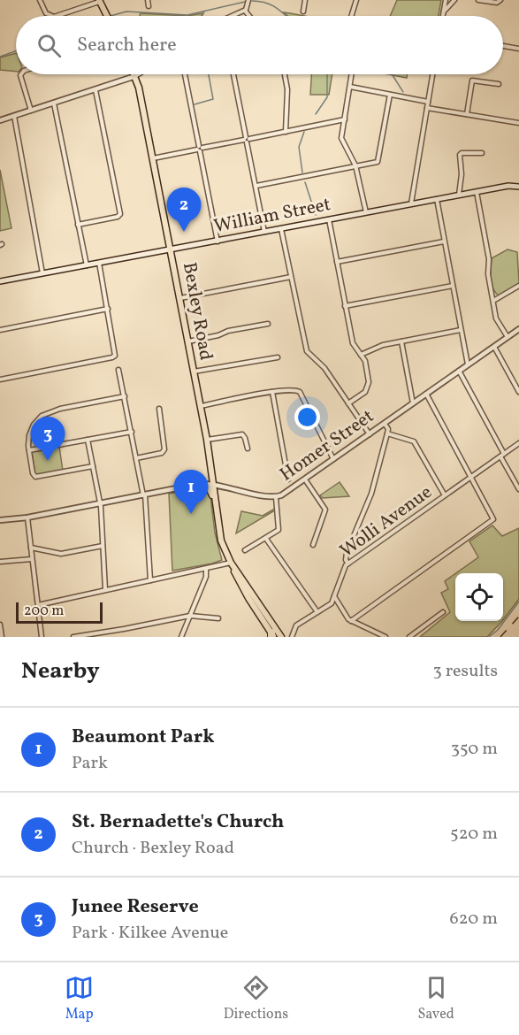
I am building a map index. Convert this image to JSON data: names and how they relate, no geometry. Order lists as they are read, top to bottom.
{
  "streets": {
    "main road": ["William Street", "Bexley Road"],
    "street": ["Homer Street", "Wolli Avenue"]
  },
  "crossings": [
    ["William Street", "Bexley Road"],
    ["Bexley Road", "Homer Street"]
  ],
  "scale_bar": "200 m",
  "page": {
    "search": "Search here",
    "pins": ["2", "3", "1"],
    "scale": "200 m",
    "heading": ["Nearby", "3 results"],
    "list": [
      {
        "mark": "1",
        "name": "Beaumont Park",
        "note": "Park",
        "value": "350 m"
      },
      {
        "mark": "2",
        "name": "St. Bernadette's Church",
        "note": "Church · Bexley Road",
        "value": "520 m"
      },
      {
        "mark": "3",
        "name": "Junee Reserve",
        "note": "Park · Kilkee Avenue",
        "value": "620 m"
      }
    ],
    "nav": ["Map", "Directions", "Saved"]
  }
}
